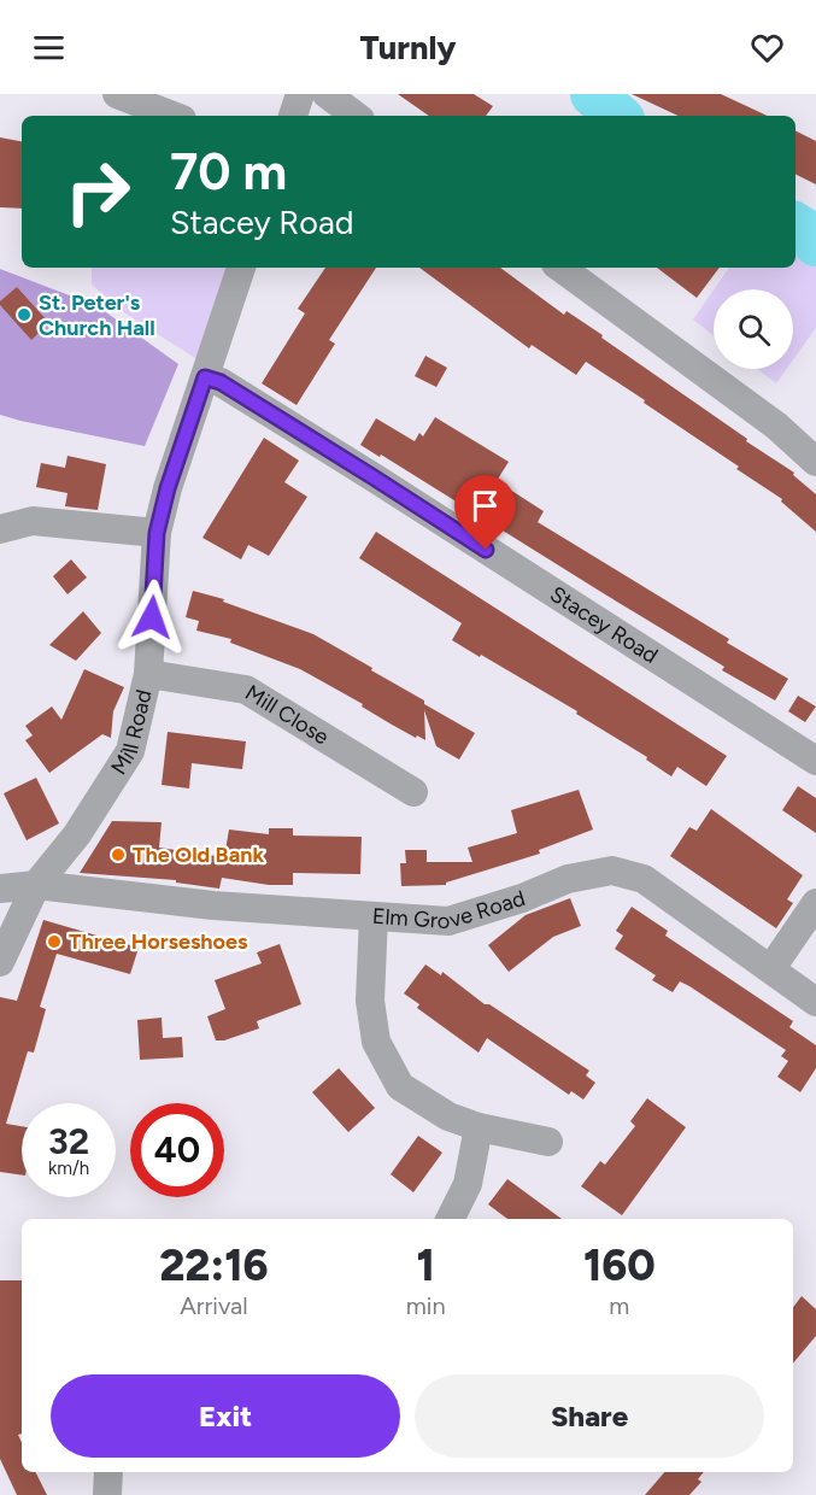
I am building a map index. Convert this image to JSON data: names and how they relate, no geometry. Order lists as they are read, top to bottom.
{
  "streets": {
    "street": [
      "Stacey Road",
      "Mill Close",
      "Mill Road",
      "Elm Grove Road"
    ]
  },
  "crossings": [
    ["Stacey Road", "Mill Road"],
    ["Mill Close", "Mill Road"],
    ["Mill Road", "Elm Grove Road"]
  ],
  "places": ["St. Peter's Church Hall", "The Old Bank", "Three Horseshoes"],
  "page": {
    "header": "Turnly",
    "turn": ["70 m", "Stacey Road"],
    "speed": "32 km/h",
    "limit": "40",
    "eta": [
      "22:16",
      "Arrival",
      "1",
      "min",
      "160",
      "m"
    ],
    "buttons": ["Exit", "Share"]
  }
}
